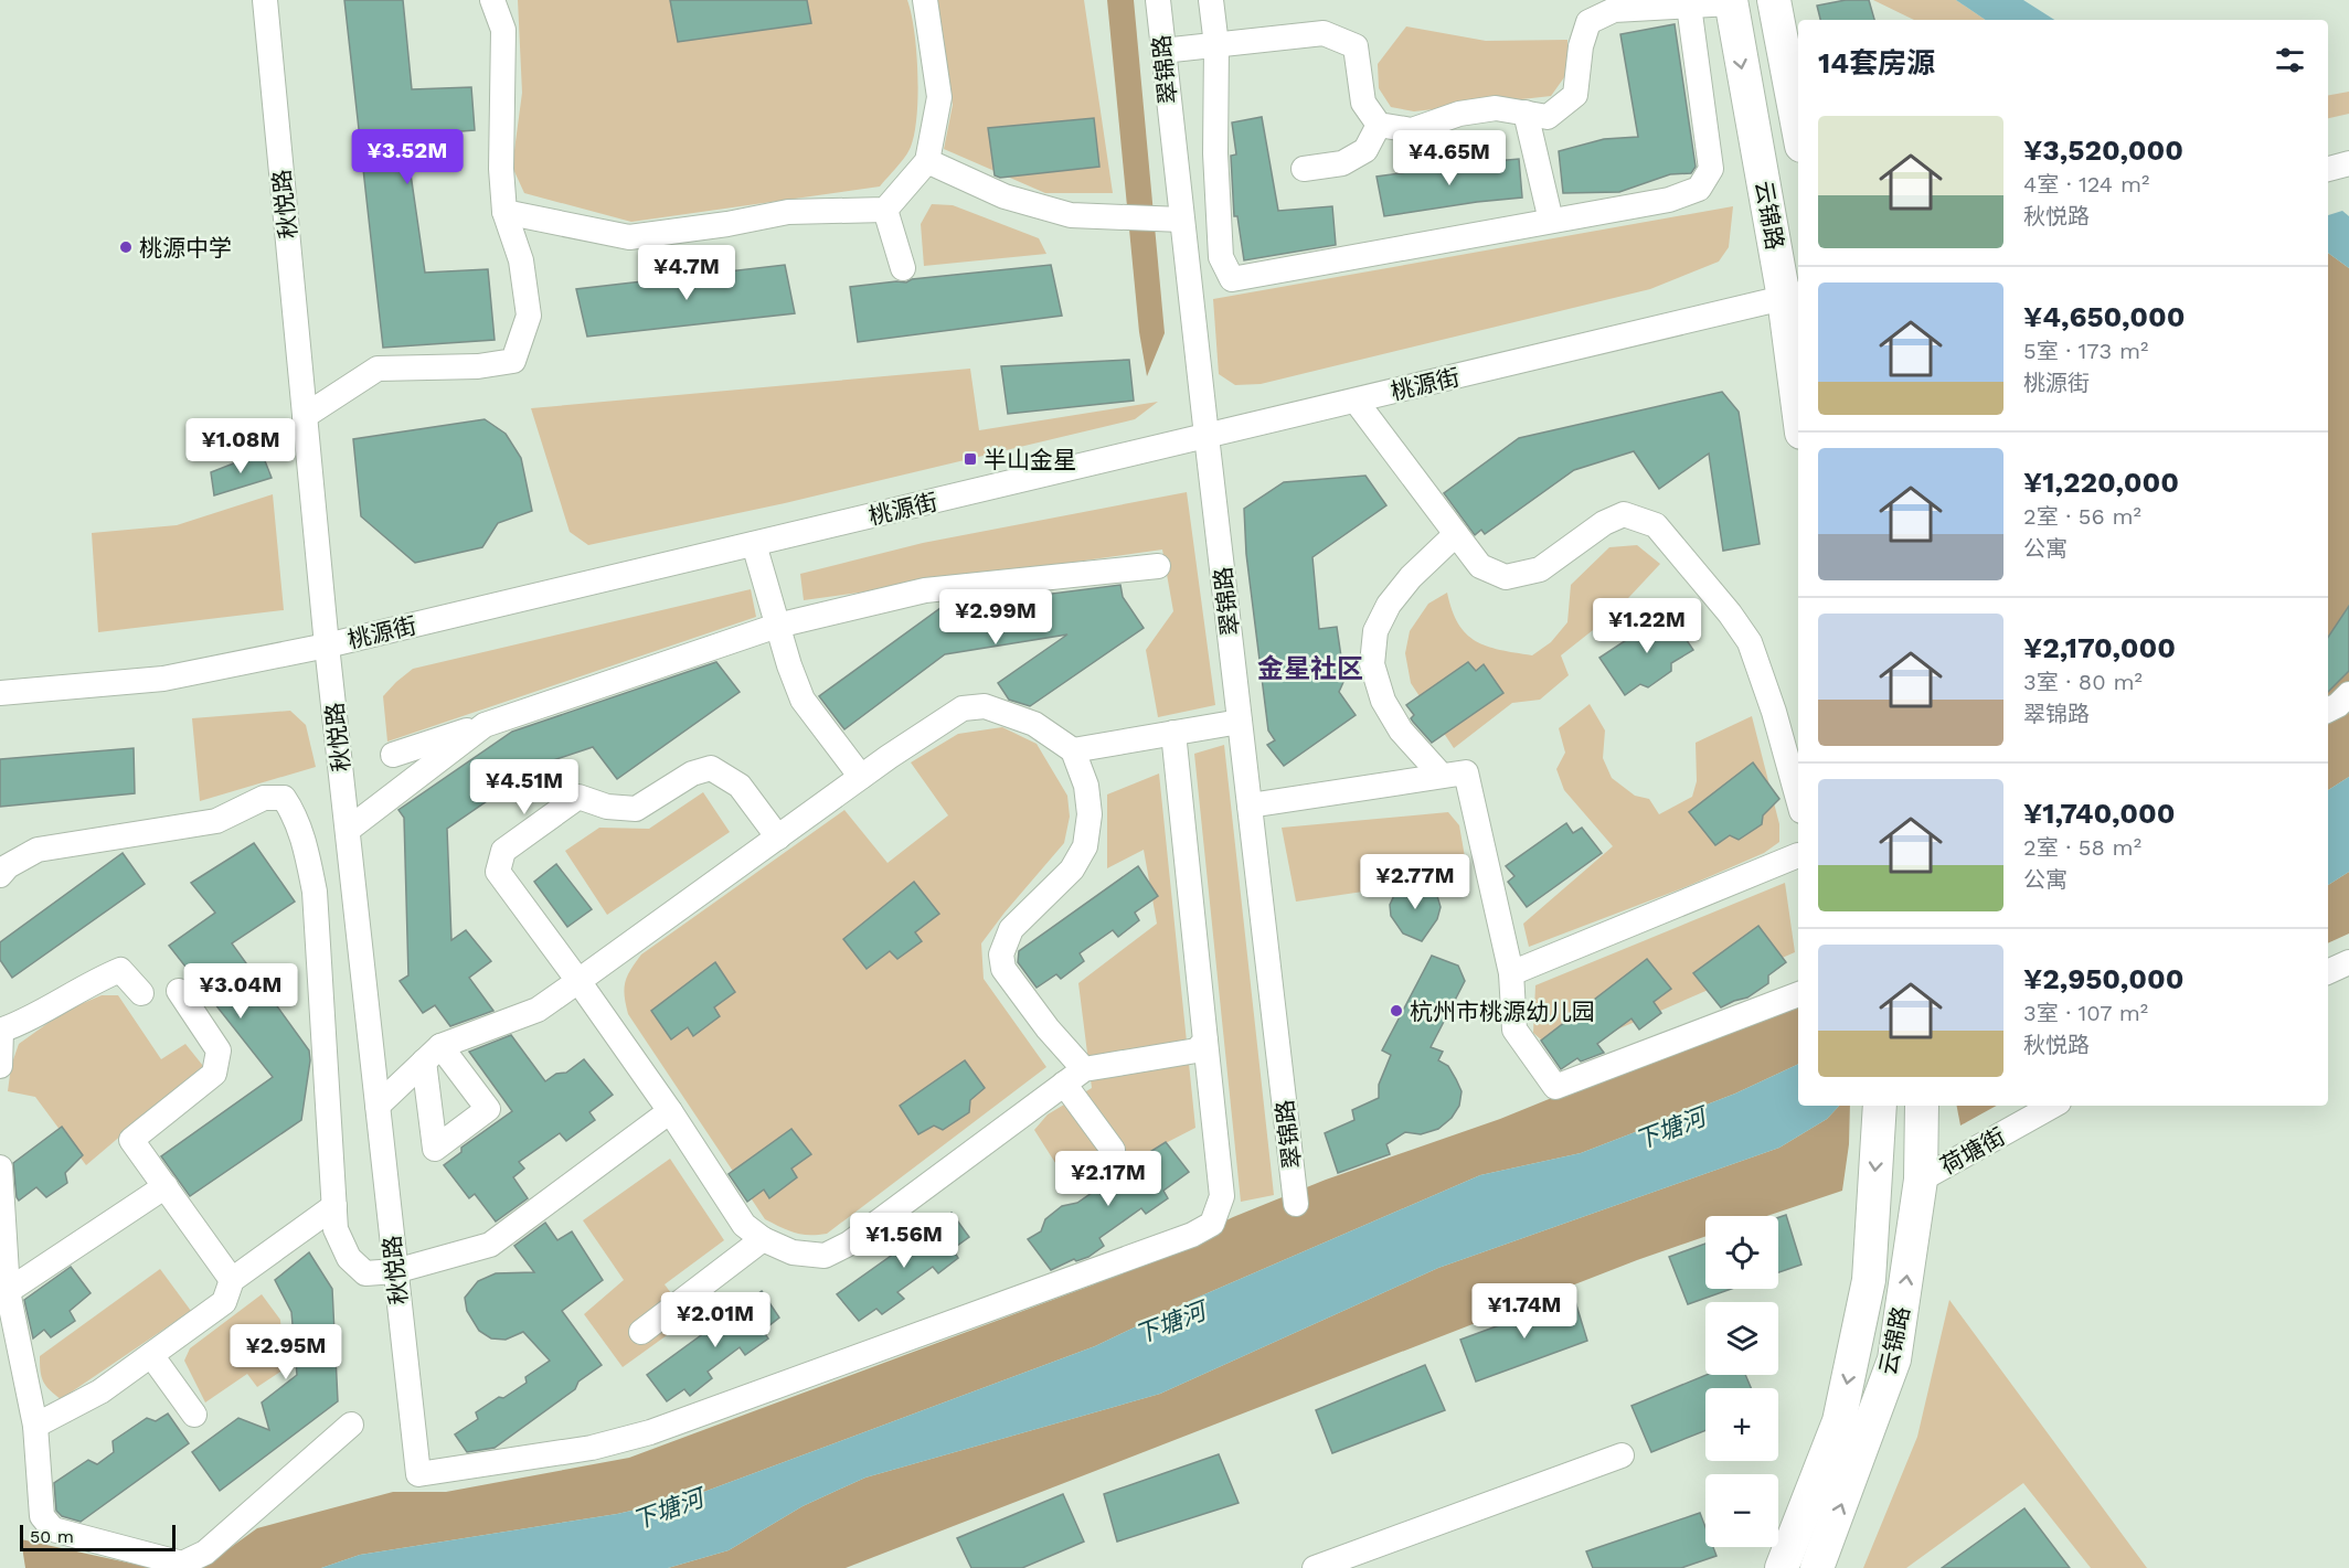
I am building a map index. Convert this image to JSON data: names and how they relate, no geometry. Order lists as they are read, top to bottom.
{
  "streets": {
    "main road": ["云锦路"],
    "street": [
      "翠锦路",
      "秋悦路",
      "桃源街",
      "荷塘街"
    ]
  },
  "crossings": [
    ["翠锦路", "桃源街"],
    ["秋悦路", "桃源街"],
    ["云锦路", "桃源街"],
    ["云锦路", "荷塘街"]
  ],
  "districts": ["金星社区"],
  "water": ["下塘河"],
  "places": {
    "other": ["桃源中学", "杭州市桃源幼儿园"],
    "transit": ["半山金星"]
  },
  "scale_bar": "50 m",
  "page": {
    "heading": "14套房源",
    "list": [
      {
        "name": "¥3,520,000",
        "note": "4室 · 124 m² · 秋悦路"
      },
      {
        "name": "¥4,650,000",
        "note": "5室 · 173 m² · 桃源街"
      },
      {
        "name": "¥1,220,000",
        "note": "2室 · 56 m² · 公寓"
      },
      {
        "name": "¥2,170,000",
        "note": "3室 · 80 m² · 翠锦路"
      },
      {
        "name": "¥1,740,000",
        "note": "2室 · 58 m² · 公寓"
      },
      {
        "name": "¥2,950,000",
        "note": "3室 · 107 m² · 秋悦路"
      }
    ],
    "price": [
      "¥3.52M",
      "¥4.65M",
      "¥4.7M",
      "¥1.08M",
      "¥2.99M",
      "¥1.22M",
      "¥4.51M",
      "¥2.77M",
      "¥3.04M",
      "¥2.17M",
      "¥1.56M",
      "¥1.74M",
      "¥2.01M",
      "¥2.95M"
    ],
    "map_buttons": ["+", "−"],
    "scale": "50 m"
  }
}
